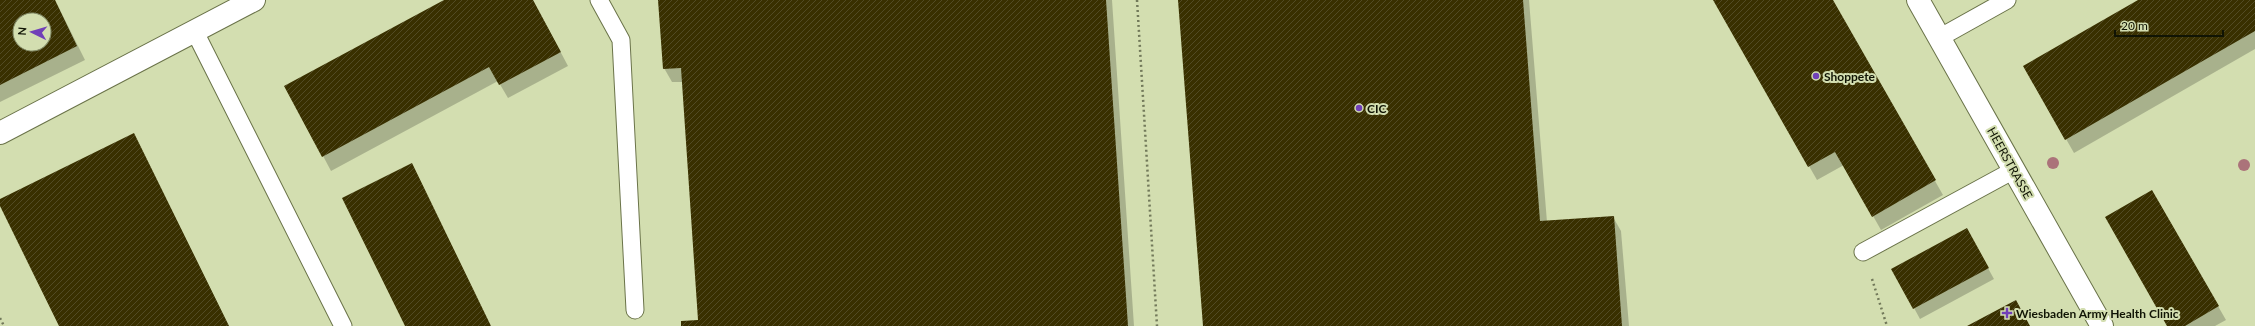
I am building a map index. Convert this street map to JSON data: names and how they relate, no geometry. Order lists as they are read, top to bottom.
{
  "streets": {
    "street": ["HEERSTRASSE"]
  },
  "places": {
    "other": ["Shoppete", "CIC"],
    "health": ["Wiesbaden Army Health Clinic"]
  },
  "scale_bar": "20 m",
  "north": "left"
}
